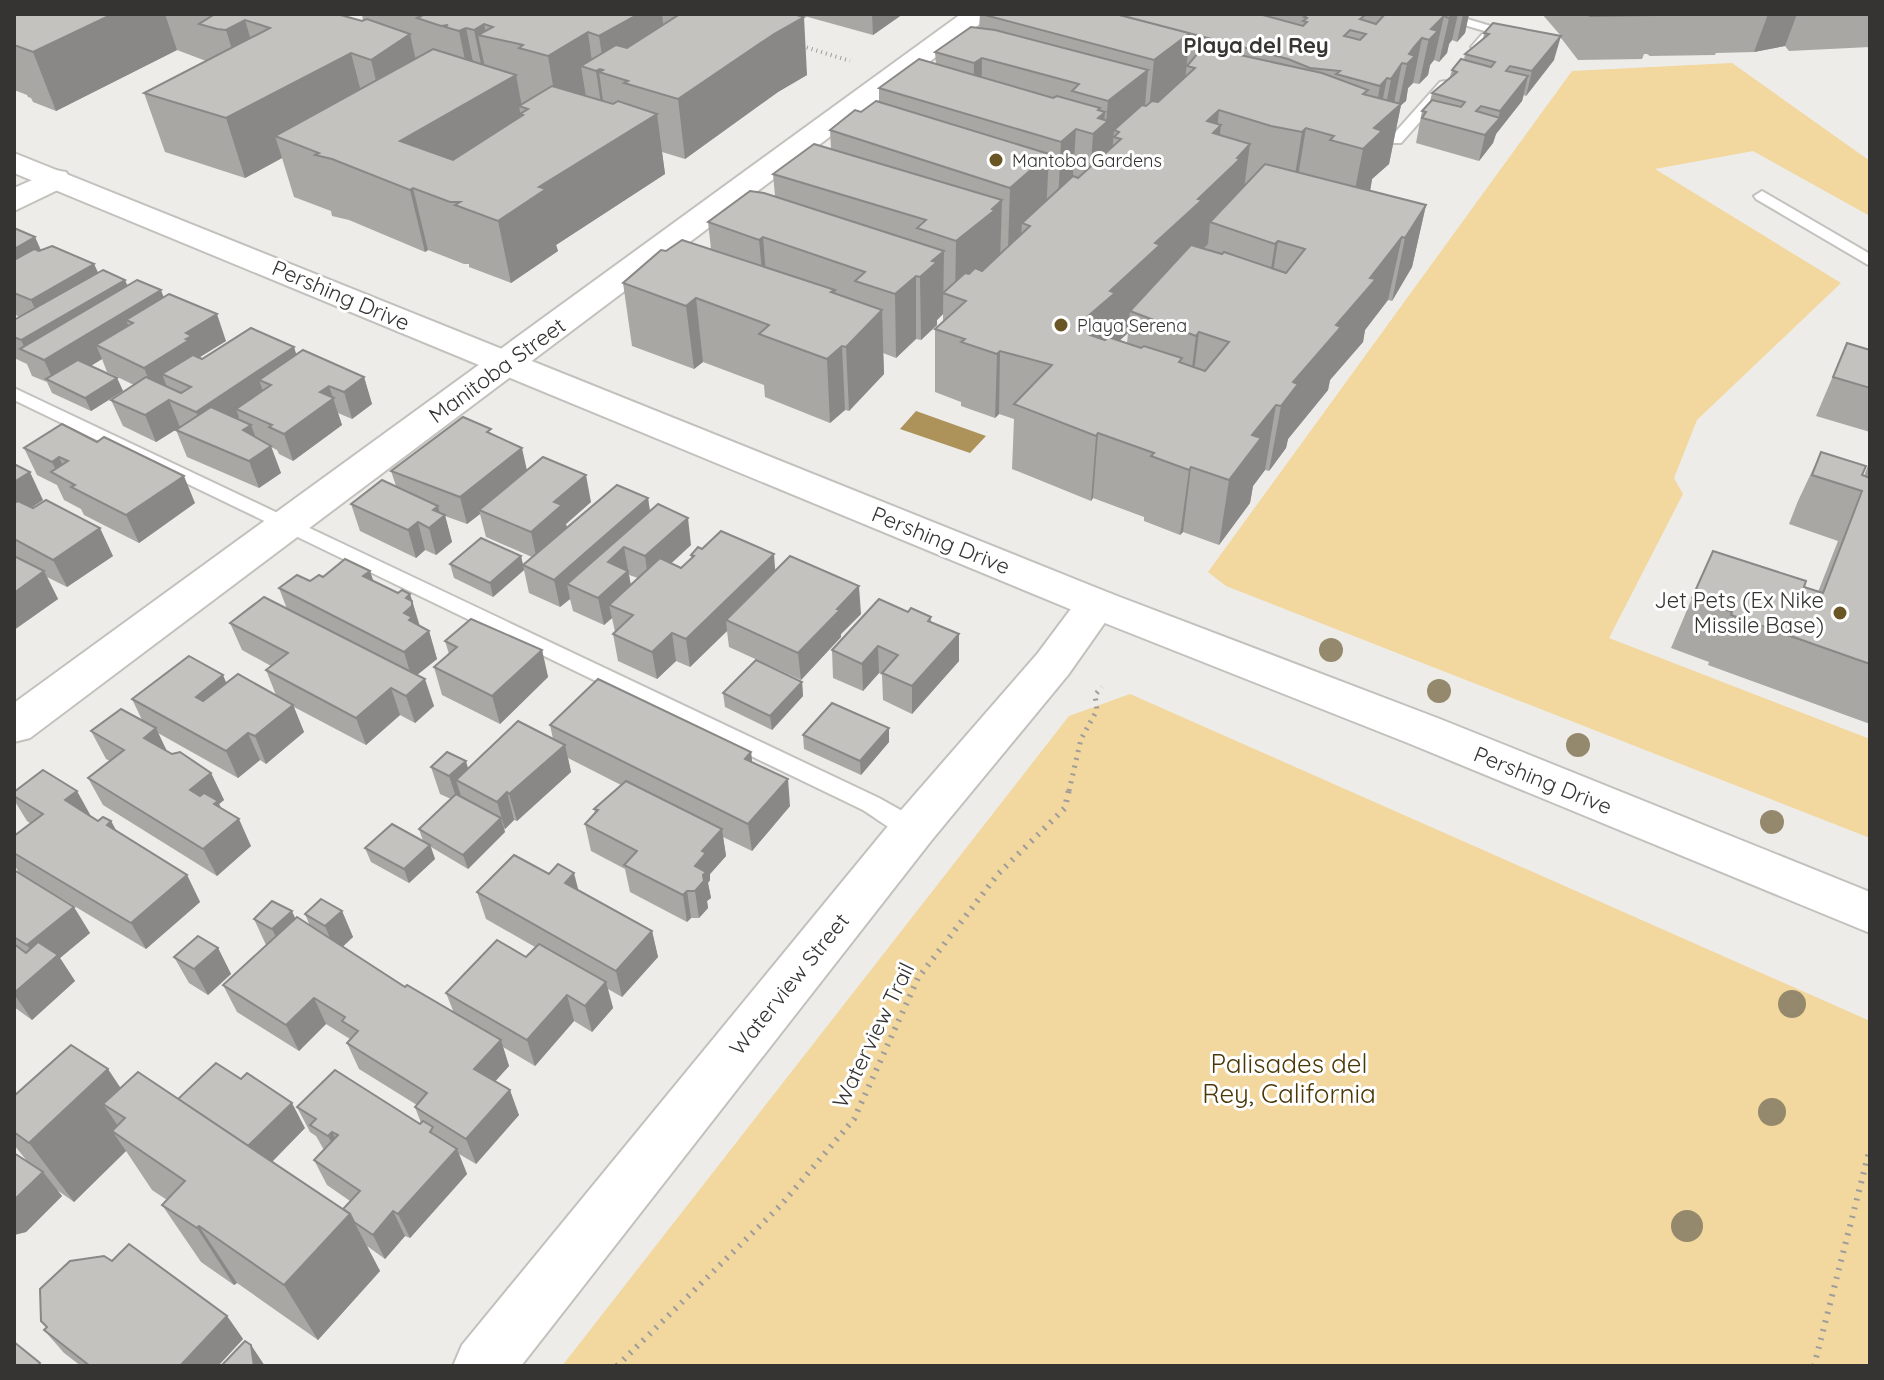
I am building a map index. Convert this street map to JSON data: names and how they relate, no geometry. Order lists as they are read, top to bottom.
{
  "streets": {
    "street": ["Pershing Drive", "Manitoba Street", "Waterview Street"],
    "path": ["Waterview Trail"]
  },
  "crossings": [
    ["Pershing Drive", "Manitoba Street"],
    ["Pershing Drive", "Waterview Street"]
  ],
  "districts": ["Playa del Rey"],
  "parks": ["Palisades del Rey, California"],
  "places": ["Mantoba Gardens", "Playa Serena", "Jet Pets (Ex Nike Missile Base)"]
}
